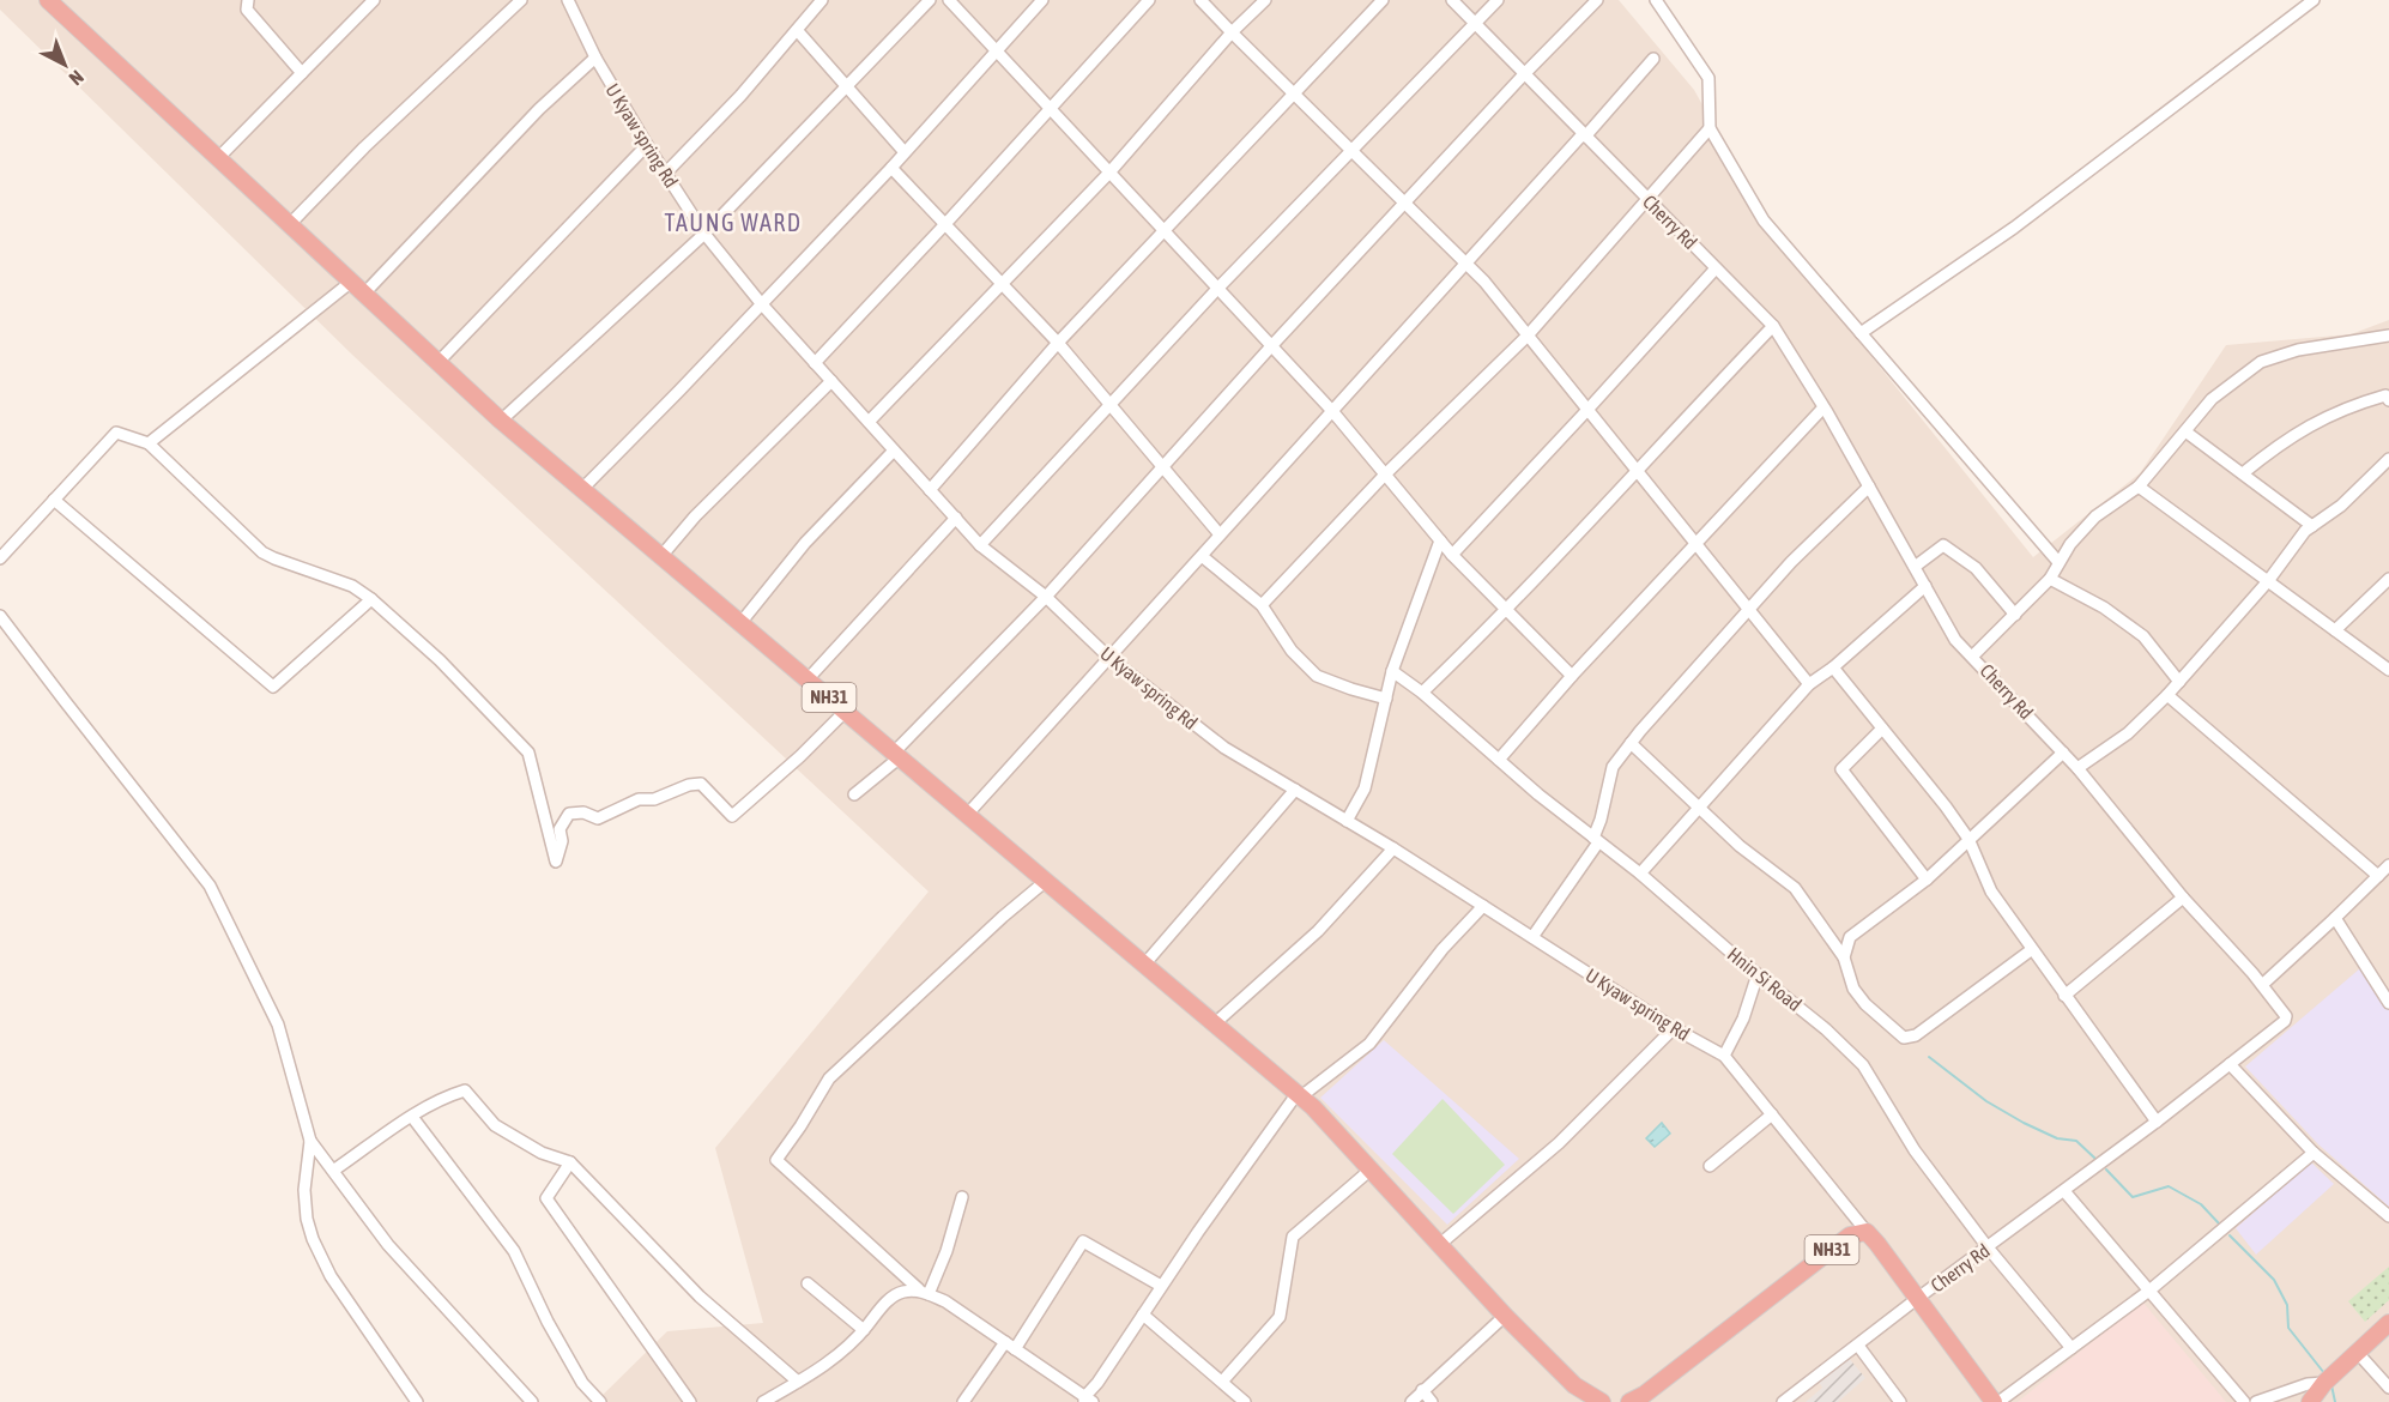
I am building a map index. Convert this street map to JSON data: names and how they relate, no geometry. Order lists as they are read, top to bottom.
{
  "streets": {
    "highway": ["NH31"],
    "street": ["U Kyaw spring Rd", "Cherry Rd", "Hnin Si Road"]
  },
  "crossings": [
    ["U Kyaw spring Rd", "NH31"],
    ["Cherry Rd", "NH31"],
    ["Cherry Rd", "Hnin Si Road"]
  ],
  "districts": ["TAUNG WARD"],
  "north": "bottom right"
}
